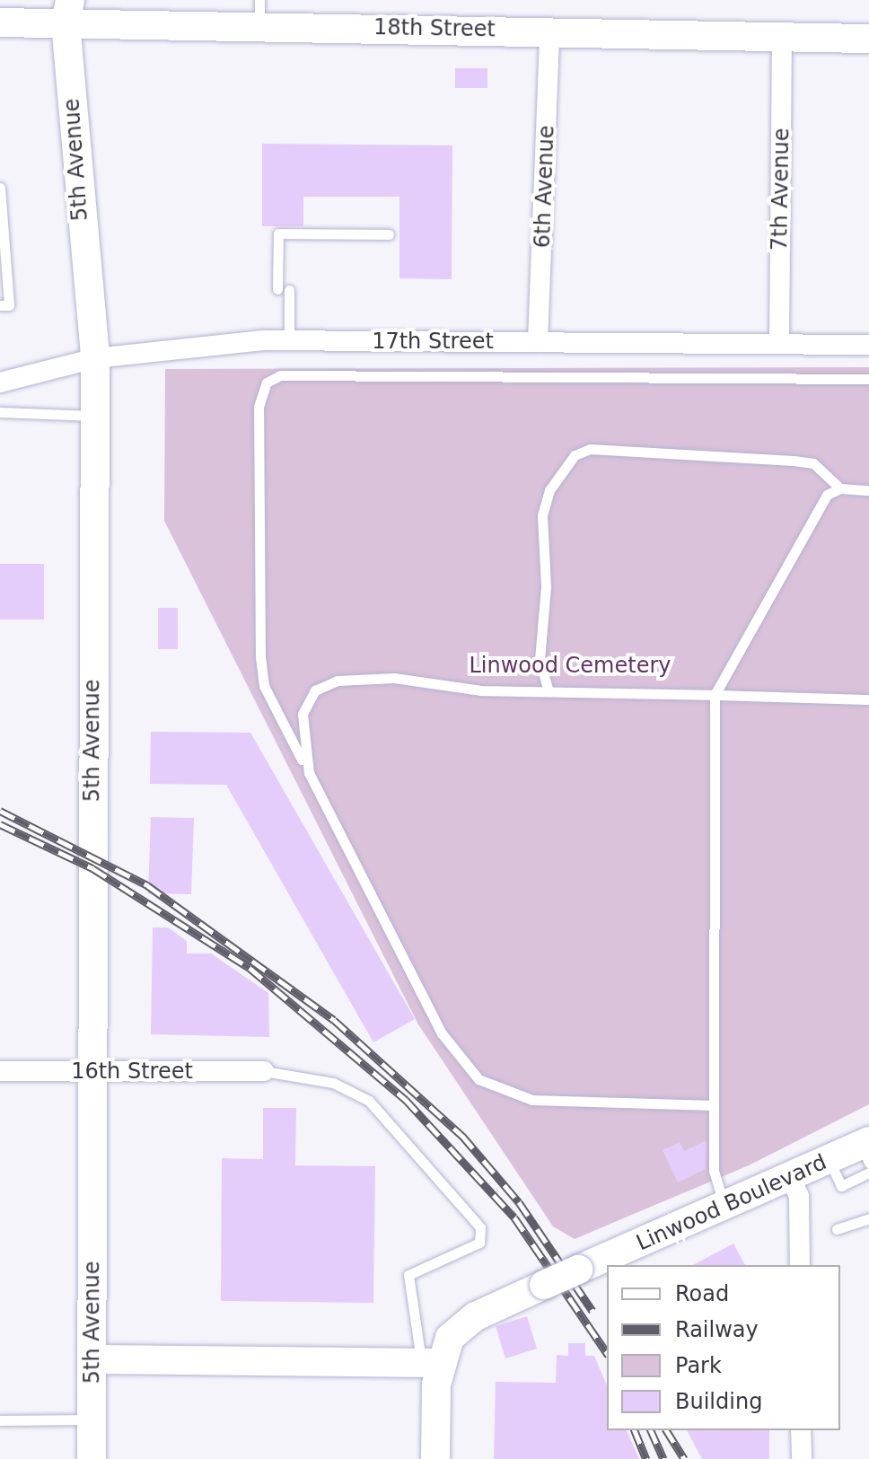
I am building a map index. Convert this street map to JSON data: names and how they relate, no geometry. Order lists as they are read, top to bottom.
{
  "streets": {
    "street": [
      "18th Street",
      "5th Avenue",
      "6th Avenue",
      "7th Avenue",
      "17th Street",
      "16th Street",
      "Linwood Boulevard"
    ]
  },
  "crossings": [
    ["18th Street", "5th Avenue"],
    ["18th Street", "6th Avenue"],
    ["18th Street", "7th Avenue"],
    ["5th Avenue", "17th Street"],
    ["5th Avenue", "16th Street"],
    ["6th Avenue", "17th Street"],
    ["7th Avenue", "17th Street"]
  ],
  "parks": ["Linwood Cemetery"],
  "legend": [
    "Road",
    "Railway",
    "Park",
    "Building"
  ]
}
